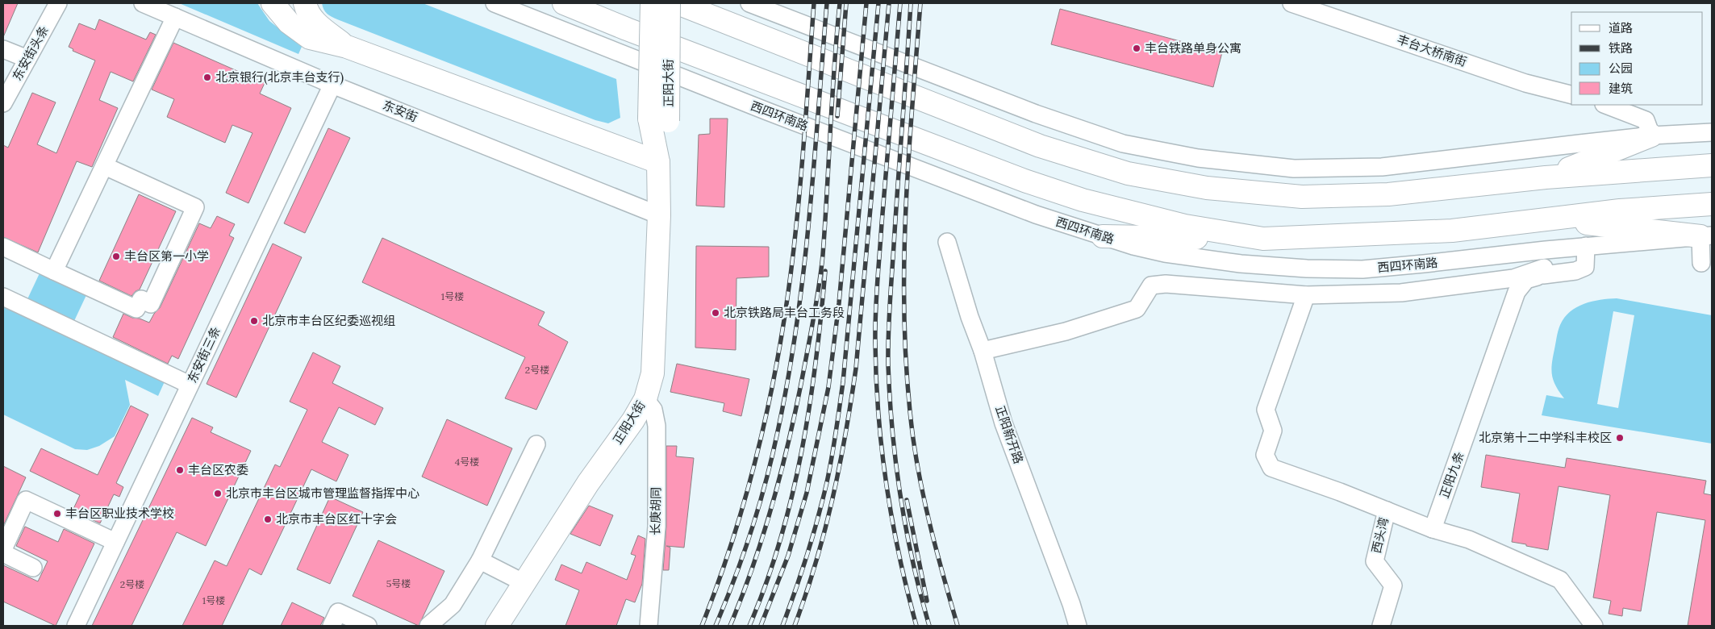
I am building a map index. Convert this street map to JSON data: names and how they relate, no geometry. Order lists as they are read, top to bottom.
{
  "streets": {
    "main road": ["正阳大街"],
    "street": [
      "丰台大桥南街",
      "东安街头条",
      "东安街",
      "西四环南路",
      "东安街三条",
      "正阳新开路",
      "正阳九条",
      "长庚胡同",
      "西头湾"
    ]
  },
  "crossings": [
    ["正阳大街", "东安街"],
    ["正阳大街", "长庚胡同"],
    ["东安街", "东安街三条"]
  ],
  "places": [
    "丰台铁路单身公寓",
    "北京银行(北京丰台支行)",
    "丰台区第一小学",
    "北京铁路局丰台工务段",
    "北京市丰台区纪委巡视组",
    "北京第十二中学科丰校区",
    "丰台区农委",
    "北京市丰台区城市管理监督指挥中心",
    "丰台区职业技术学校",
    "北京市丰台区红十字会"
  ],
  "house_numbers": [
    "1号楼",
    "2号楼",
    "4号楼",
    "5号楼",
    "2号楼",
    "1号楼"
  ],
  "legend": [
    "道路",
    "铁路",
    "公园",
    "建筑"
  ]
}
